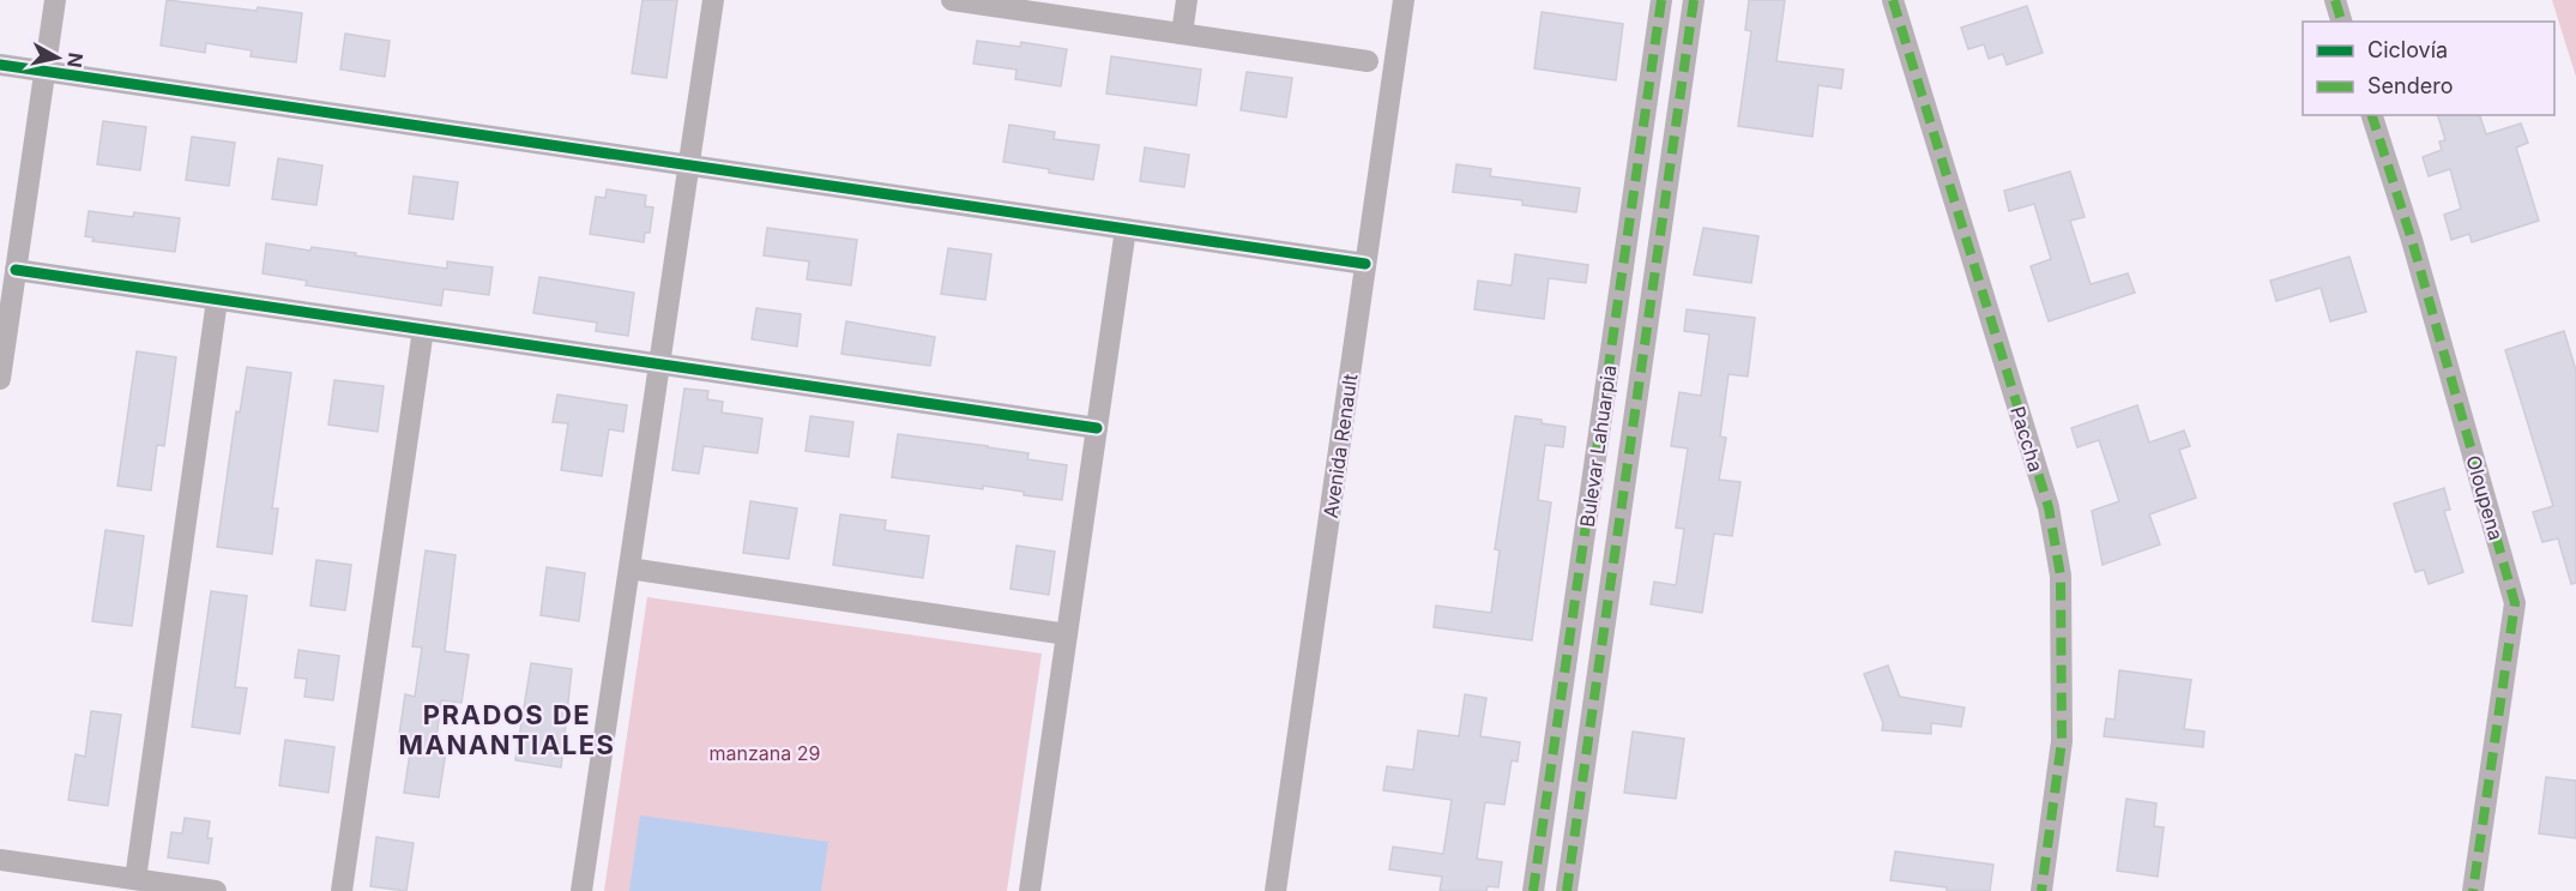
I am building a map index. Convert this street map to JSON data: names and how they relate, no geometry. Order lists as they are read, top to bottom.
{
  "streets": {
    "street": [
      "Paccha",
      "Avenida Renault",
      "Bulevar Lahuarpia",
      "Oloupena"
    ]
  },
  "districts": ["PRADOS DE MANANTIALES"],
  "parks": ["manzana 29"],
  "legend": ["Ciclovía", "Sendero"],
  "north": "right"
}
